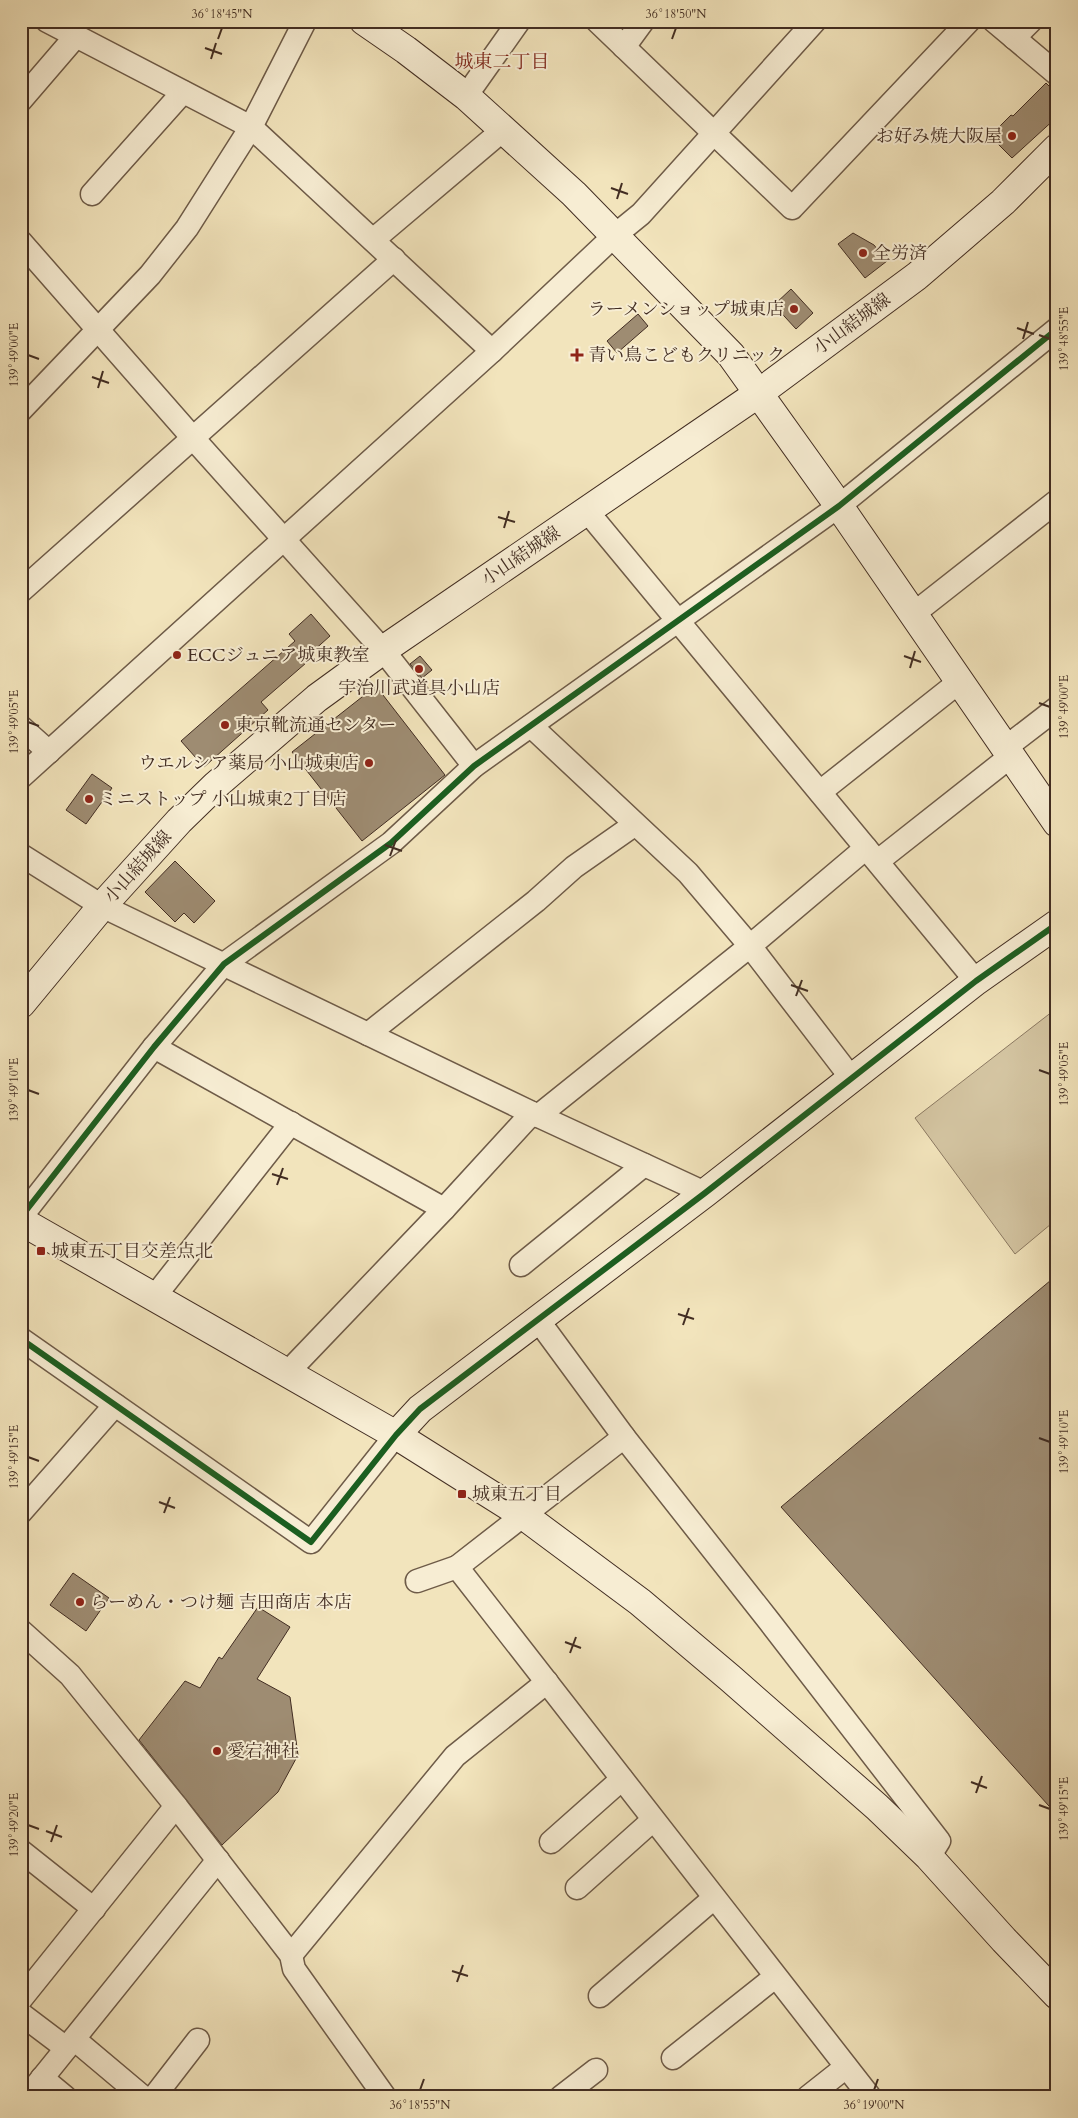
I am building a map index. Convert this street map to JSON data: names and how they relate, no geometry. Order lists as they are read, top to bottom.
{
  "streets": {
    "street": ["小山結城線"]
  },
  "districts": ["城東二丁目"],
  "places": {
    "other": [
      "お好み焼大阪屋",
      "全労済",
      "ラーメンショップ城東店",
      "ECCジュニア城東教室",
      "宇治川武道具小山店",
      "東京靴流通センター",
      "ウエルシア薬局 小山城東店",
      "ミニストップ 小山城東2丁目店",
      "らーめん・つけ麺 吉田商店 本店",
      "愛宕神社"
    ],
    "health": ["青い鳥こどもクリニック"],
    "transit": ["城東五丁目交差点北", "城東五丁目"]
  },
  "coordinates": [
    "36°18'45\"N",
    "36°18'50\"N",
    "139°48'55\"E",
    "139°49'00\"E",
    "139°49'05\"E",
    "139°49'10\"E",
    "139°49'15\"E",
    "139°49'20\"E",
    "36°18'55\"N",
    "36°19'00\"N"
  ]
}
